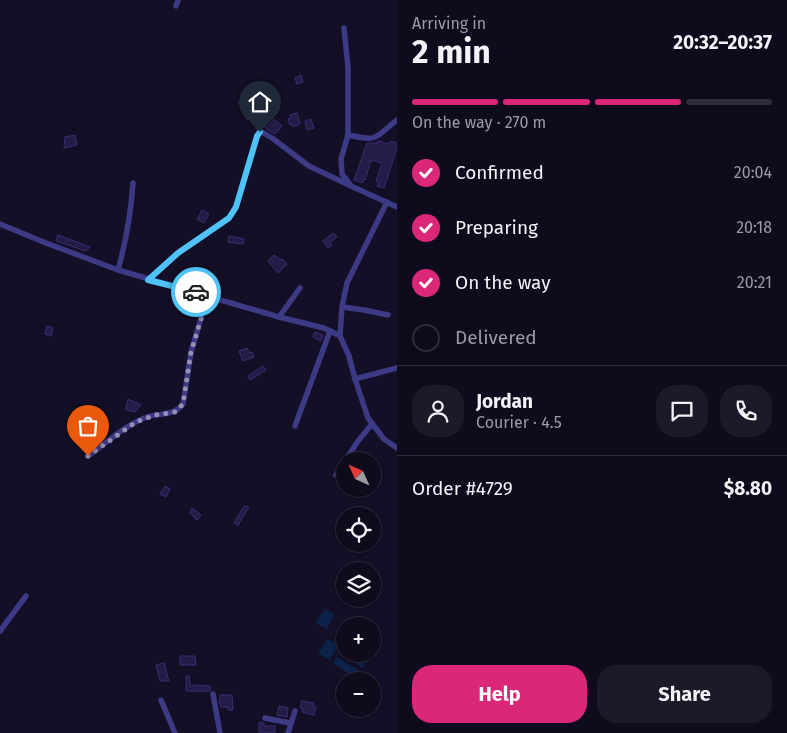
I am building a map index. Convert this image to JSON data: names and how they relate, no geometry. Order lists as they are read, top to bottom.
{
  "north": "top left",
  "page": {
    "heading": ["2 min", "Arriving in", "20:32–20:37"],
    "panel": [
      "Jordan",
      "Courier · 4.5",
      "Order #4729",
      "$8.80"
    ],
    "bar": "On the way · 270 m",
    "list": [
      ["Confirmed", "20:04"],
      ["Preparing", "20:18"],
      ["On the way", "20:21"],
      "Delivered"
    ],
    "map_buttons": ["+", "−"],
    "buttons": ["Help", "Share"]
  }
}
